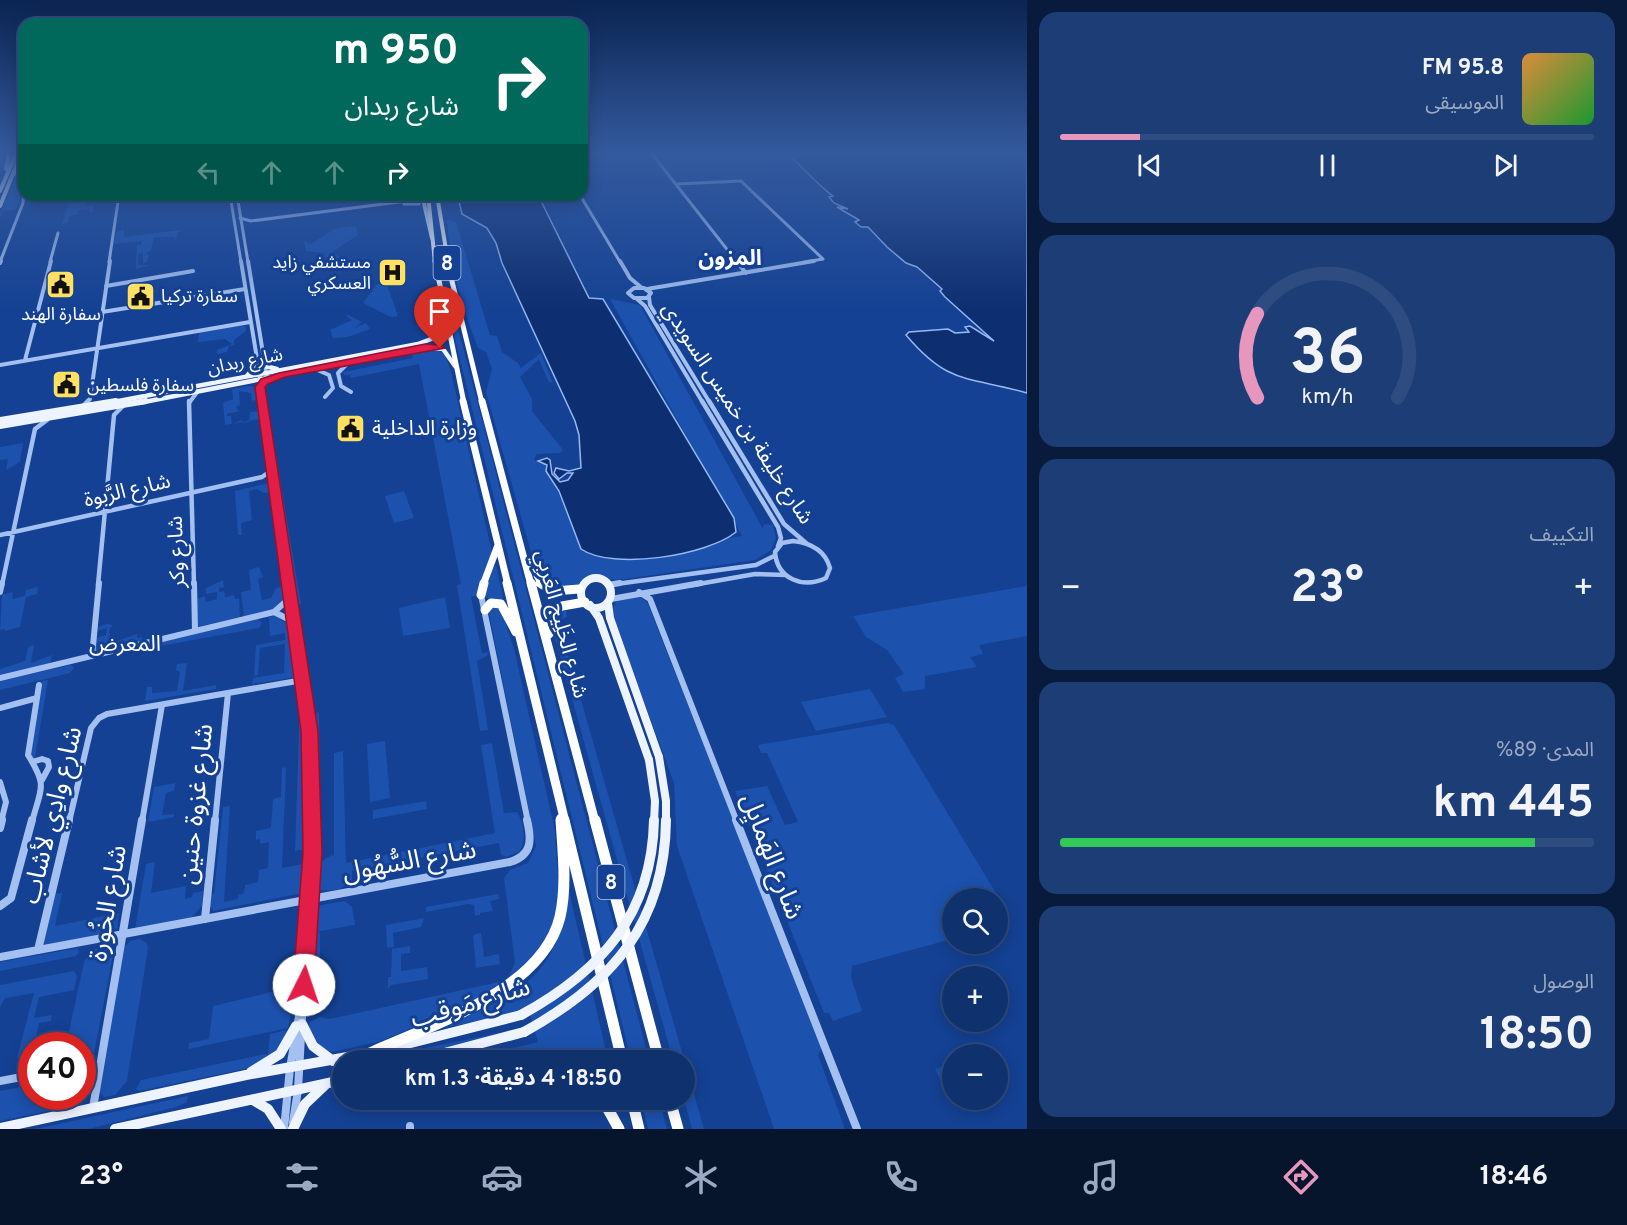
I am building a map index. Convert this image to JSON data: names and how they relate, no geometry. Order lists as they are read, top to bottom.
{
  "streets": {
    "highway": ["8", "شارع الخَلِيج العَربِي"],
    "main road": ["شارع ربدان", "شارع مَوقب"],
    "street": [
      "شارع خليفة بن خميس السويدي",
      "شارع الرَّبوة",
      "شارع وكر",
      "شارع غزوة حنين",
      "شارع وادِي لأشاب",
      "شارع الهَمايِل",
      "شارع السُّهُول",
      "شارع الخُورة"
    ]
  },
  "crossings": [
    ["شارع ربدان", "شارع الخَلِيج العَربِي"],
    ["شارع الرَّبوة", "شارع وكر"],
    ["شارع غزوة حنين", "شارع وادِي لأشاب"],
    ["شارع غزوة حنين", "شارع السُّهُول"],
    ["شارع وادِي لأشاب", "شارع السُّهُول"],
    ["شارع وادِي لأشاب", "شارع الخُورة"],
    ["شارع السُّهُول", "شارع الخُورة"]
  ],
  "districts": ["المزون", "المعرض"],
  "places": {
    "hospital": ["مستشفي زايد العسكري"],
    "public building": [
      "سفارة الهند",
      "سفارة تركيا",
      "سفارة فلسطين",
      "وزارة الداخلية"
    ]
  },
  "page": {
    "turn": ["950 m", "شارع ربدان"],
    "song": ["95.8 FM", "الموسيقى"],
    "tile": [
      "التكييف",
      ["المدى · 89%", "445 km"],
      ["الوصول", "18:50"]
    ],
    "heat": ["−", "23°", "+"],
    "map_buttons": ["+", "−"],
    "limit": "40",
    "trip": "18:50 · 4 دقيقة · 1.3 km",
    "tabs": ["18:46", "23°"],
    "gauge": ["36", "km/h"]
  }
}
